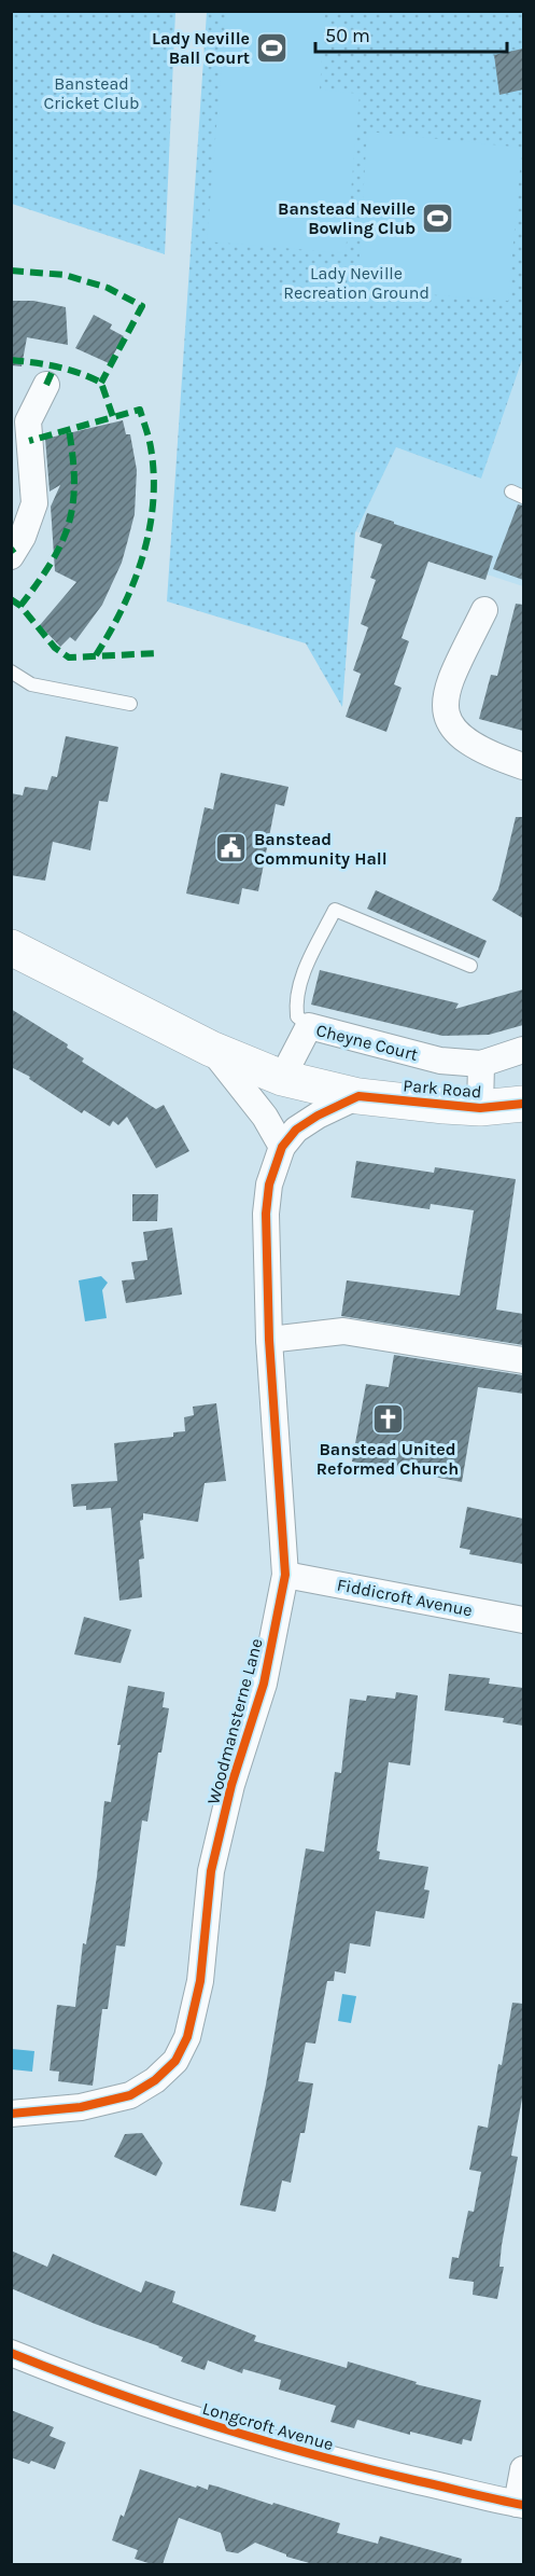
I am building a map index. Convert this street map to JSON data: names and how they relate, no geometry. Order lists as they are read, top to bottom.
{
  "streets": {
    "street": [
      "Cheyne Court",
      "Park Road",
      "Fiddicroft Avenue",
      "Woodmansterne Lane",
      "Longcroft Avenue"
    ]
  },
  "crossings": [
    ["Cheyne Court", "Park Road"],
    ["Park Road", "Woodmansterne Lane"],
    ["Fiddicroft Avenue", "Woodmansterne Lane"]
  ],
  "parks": ["Banstead Cricket Club", "Lady Neville Recreation Ground"],
  "places": {
    "sports": ["Lady Neville Ball Court", "Banstead Neville Bowling Club"],
    "public building": ["Banstead Community Hall"],
    "church": ["Banstead United Reformed Church"]
  },
  "scale_bar": "50 m"
}
